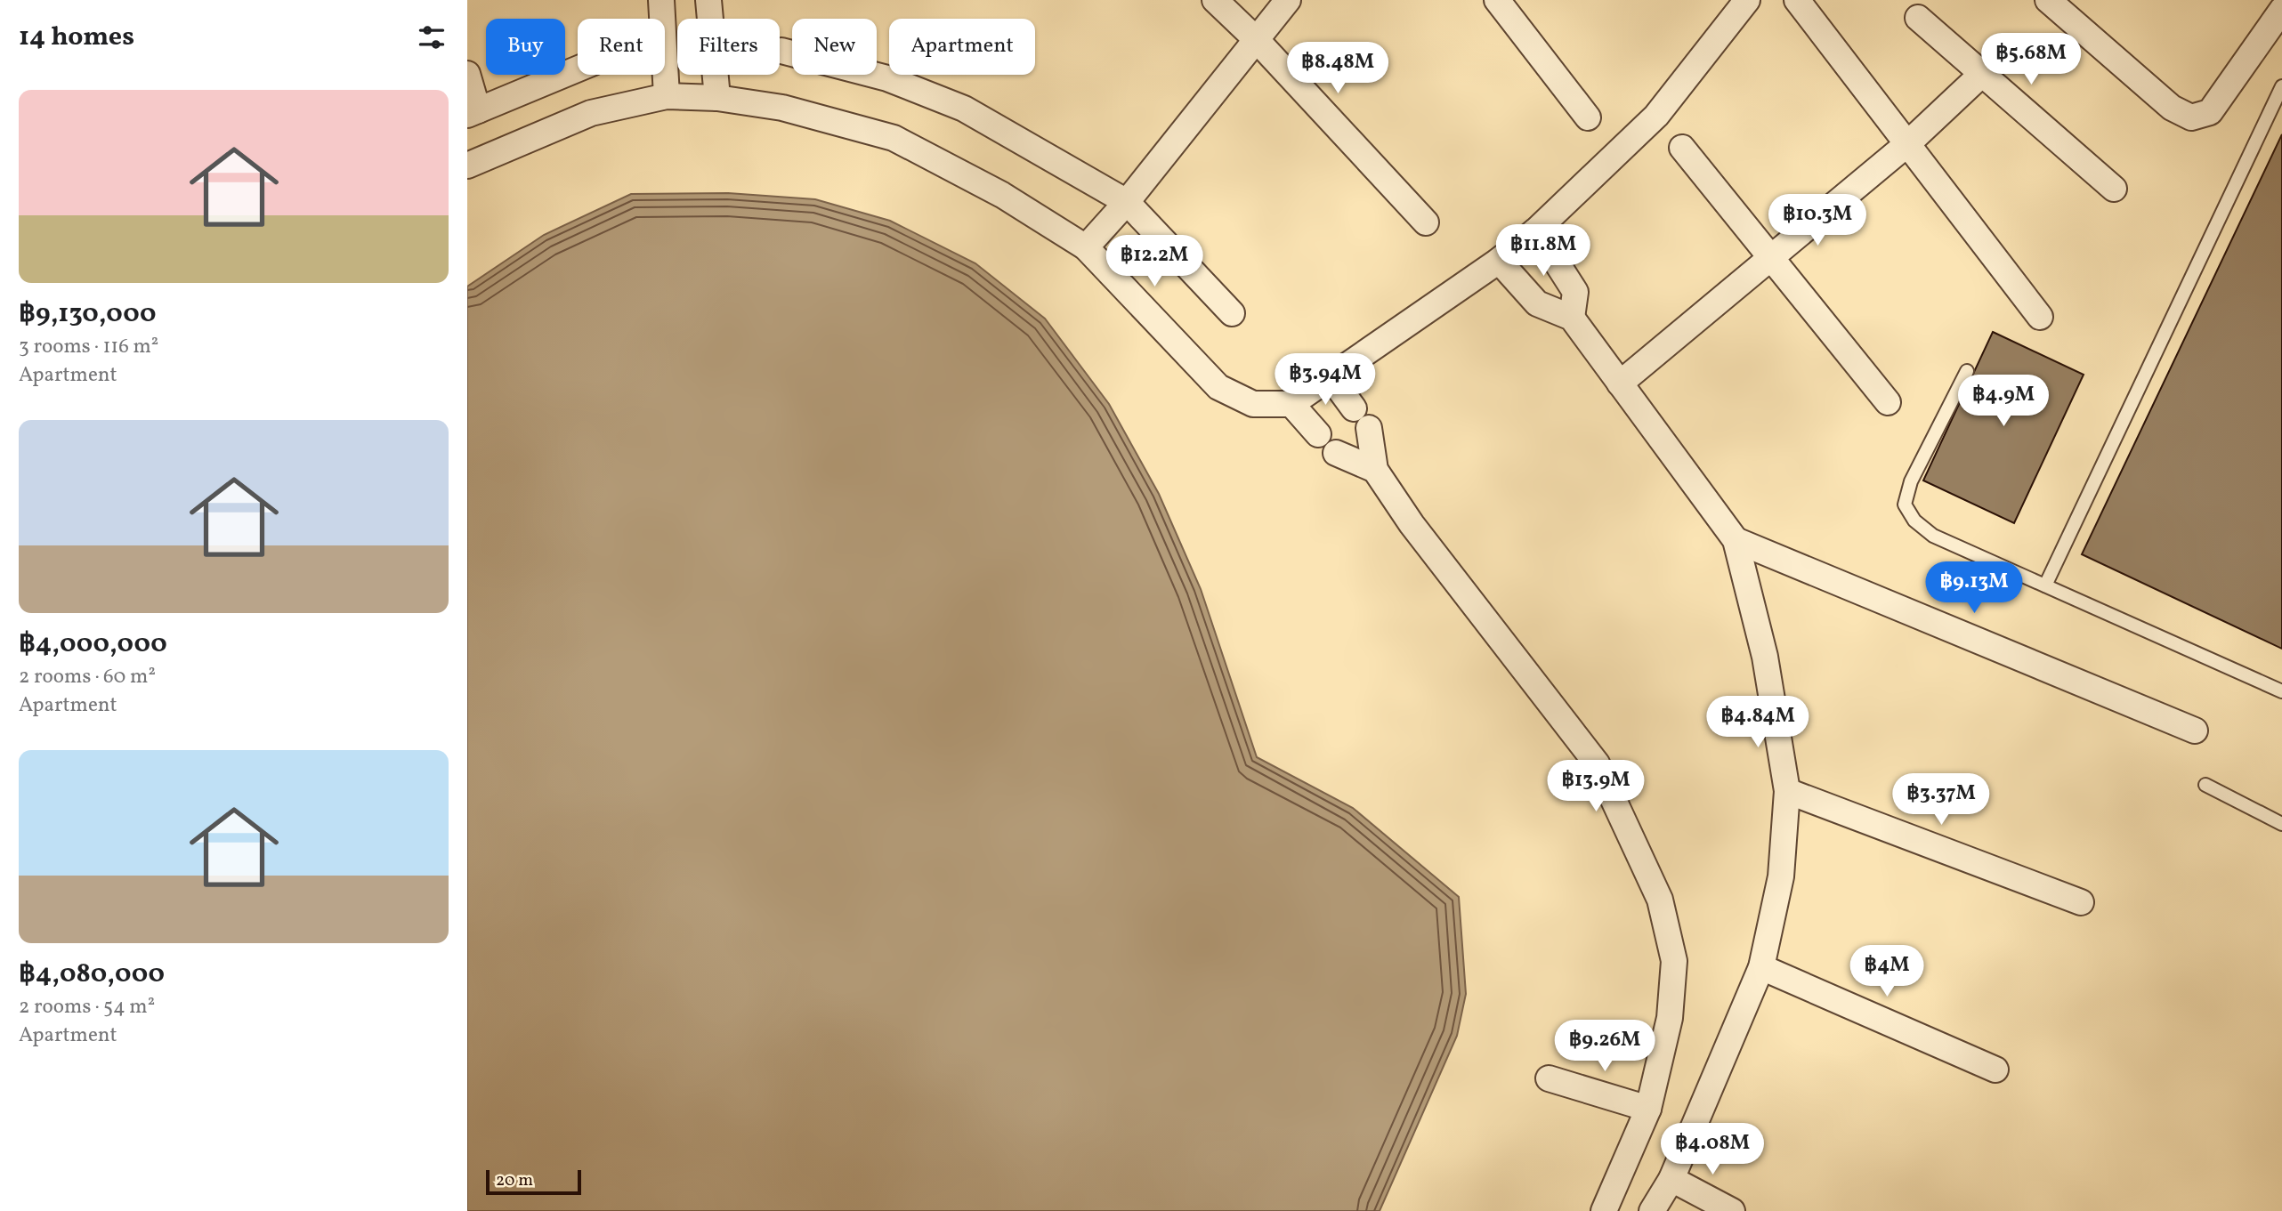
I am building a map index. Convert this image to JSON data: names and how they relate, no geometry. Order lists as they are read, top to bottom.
{
  "scale_bar": "20 m",
  "page": {
    "heading": "14 homes",
    "chip": [
      "Buy",
      "Rent",
      "Filters",
      "New",
      "Apartment"
    ],
    "price": [
      "฿5.68M",
      "฿8.48M",
      "฿10.3M",
      "฿11.8M",
      "฿12.2M",
      "฿3.94M",
      "฿4.9M",
      "฿9.13M",
      "฿4.84M",
      "฿13.9M",
      "฿3.37M",
      "฿4M",
      "฿9.26M",
      "฿4.08M"
    ],
    "list": [
      {
        "name": "฿9,130,000",
        "note": "3 rooms · 116 m² · Apartment"
      },
      {
        "name": "฿4,000,000",
        "note": "2 rooms · 60 m² · Apartment"
      },
      {
        "name": "฿4,080,000",
        "note": "2 rooms · 54 m² · Apartment"
      }
    ],
    "scale": "20 m"
  }
}
